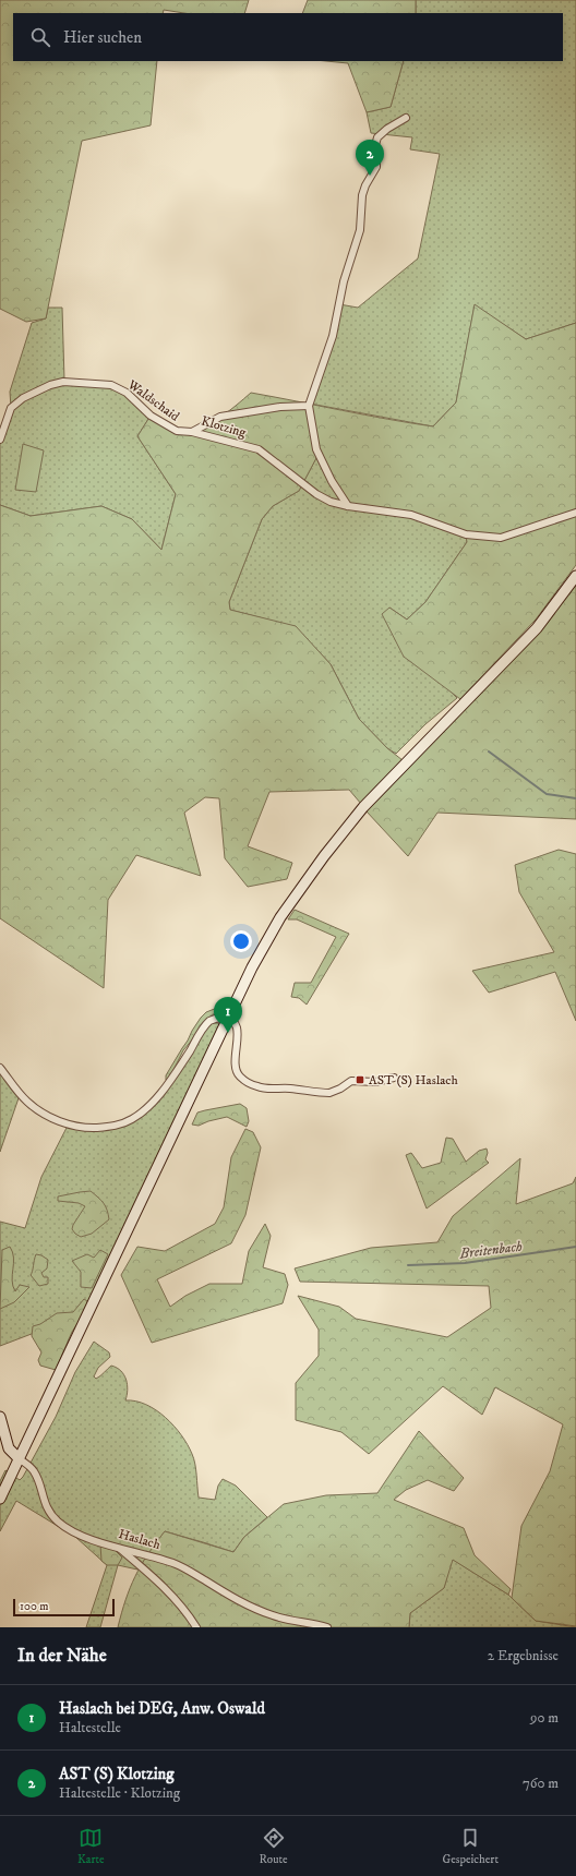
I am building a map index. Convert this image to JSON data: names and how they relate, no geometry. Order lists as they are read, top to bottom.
{
  "streets": {
    "main road": ["Haslach"],
    "street": ["Waldschaid", "Klotzing"]
  },
  "crossings": [
    ["Waldschaid", "Klotzing"]
  ],
  "water": ["Breitenbach"],
  "places": {
    "transit": ["AST (S) Haslach"]
  },
  "scale_bar": "100 m",
  "page": {
    "search": "Hier suchen",
    "pins": ["2", "1"],
    "scale": "100 m",
    "heading": ["In der Nähe", "2 Ergebnisse"],
    "list": [
      {
        "mark": "1",
        "name": "Haslach bei DEG, Anw. Oswald",
        "note": "Haltestelle",
        "value": "90 m"
      },
      {
        "mark": "2",
        "name": "AST (S) Klotzing",
        "note": "Haltestelle · Klotzing",
        "value": "760 m"
      }
    ],
    "nav": ["Karte", "Route", "Gespeichert"]
  }
}
